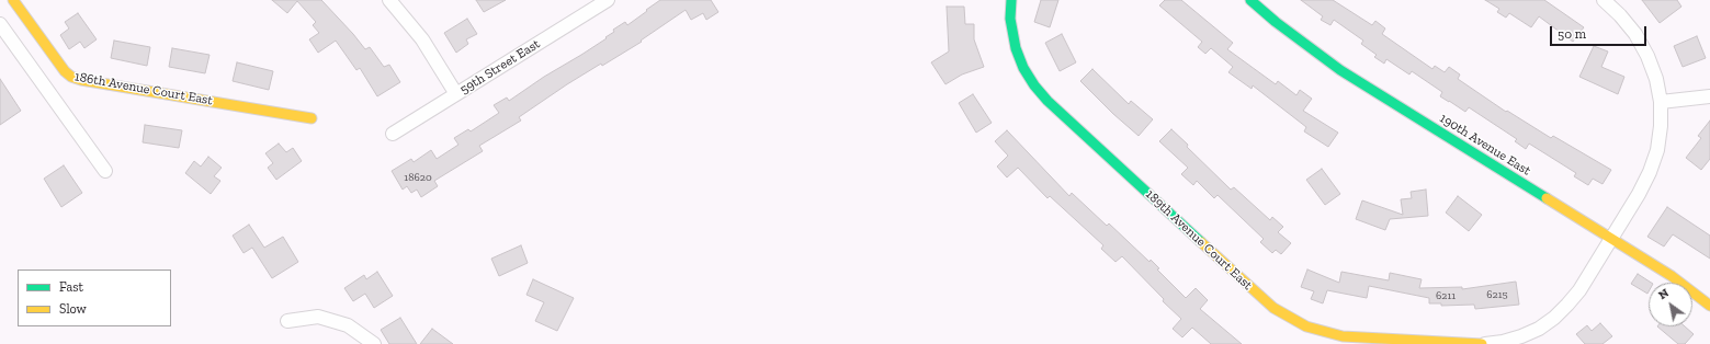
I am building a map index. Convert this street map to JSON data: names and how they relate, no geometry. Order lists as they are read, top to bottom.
{
  "streets": {
    "street": [
      "59th Street East",
      "186th Avenue Court East",
      "190th Avenue East",
      "189th Avenue Court East"
    ]
  },
  "crossings": [
    ["190th Avenue East", "189th Avenue Court East"]
  ],
  "house_numbers": ["18620", "6215", "6211"],
  "legend": ["Fast", "Slow"],
  "scale_bar": "50 m",
  "north": "top left"
}
